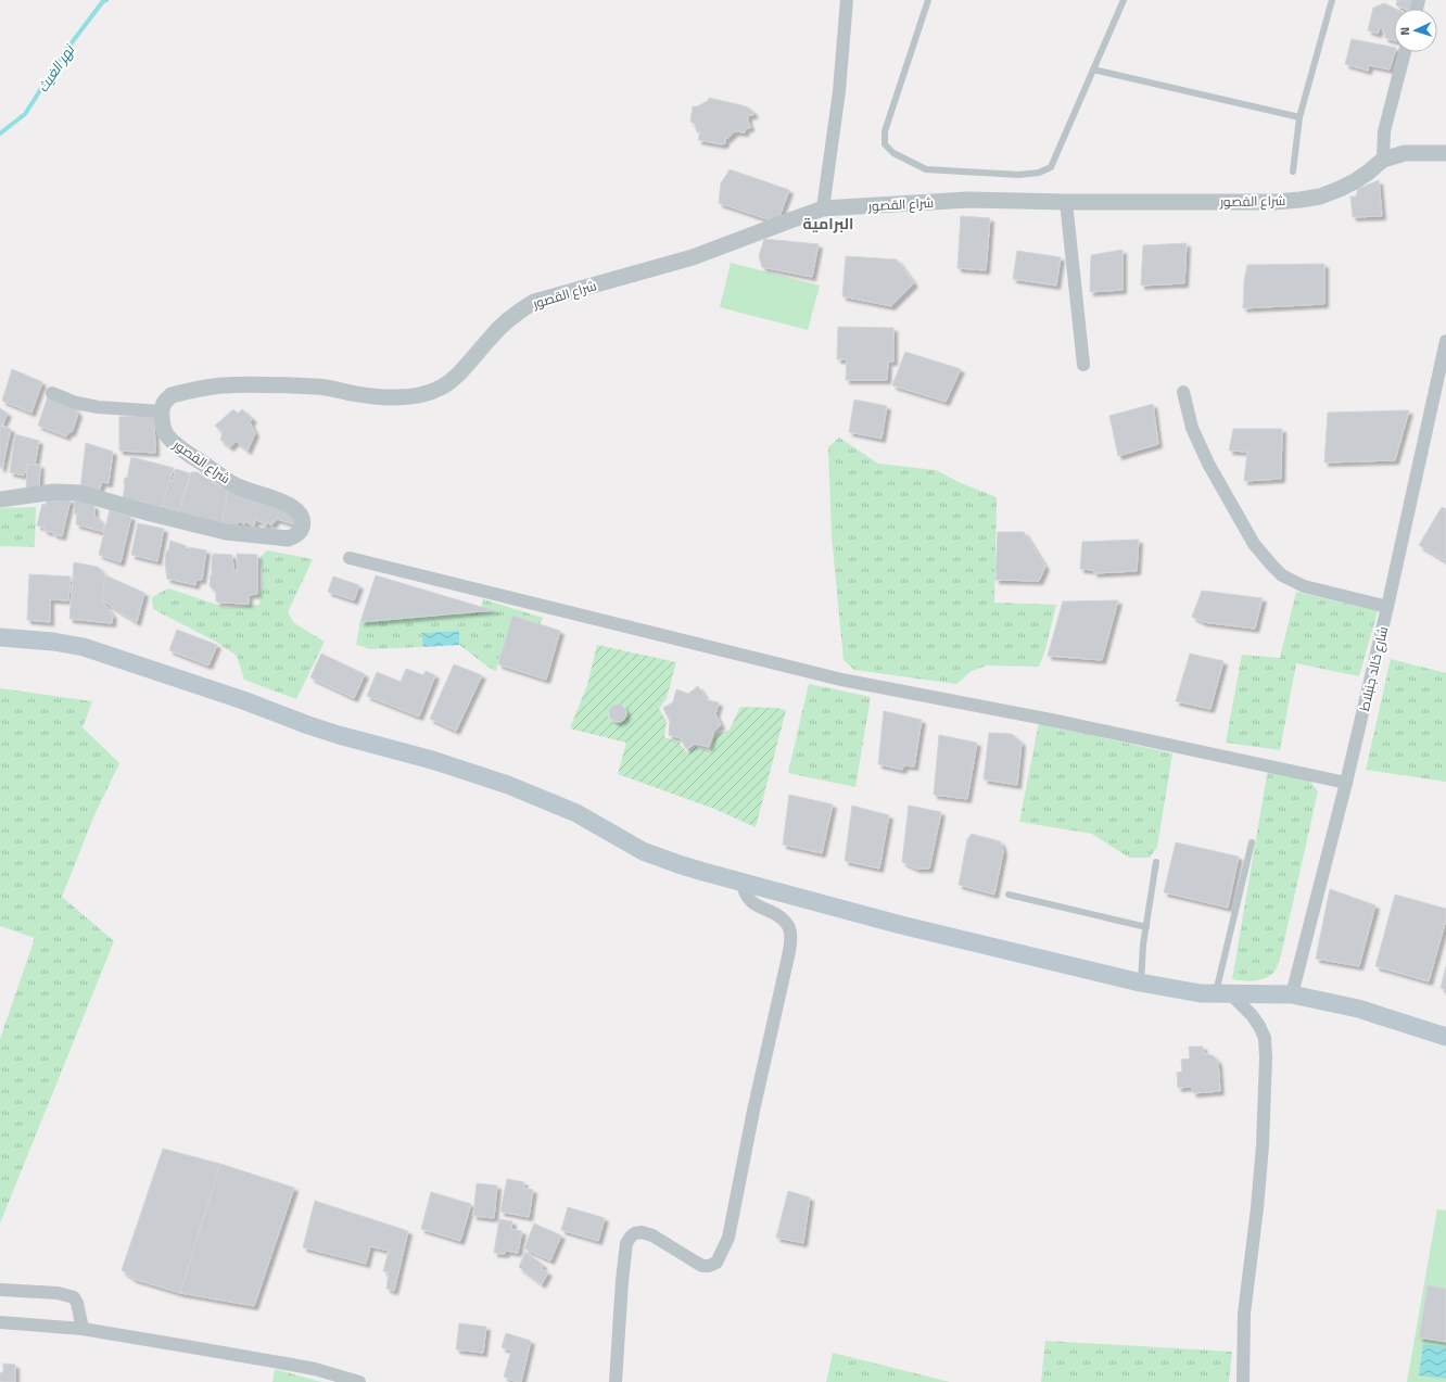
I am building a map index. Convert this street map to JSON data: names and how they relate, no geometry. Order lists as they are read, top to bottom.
{
  "streets": {
    "street": ["شراع القصور", "شارع خالد جنبلاط"]
  },
  "districts": ["البرامية"],
  "water": ["نهر الغيث"],
  "north": "left"
}
